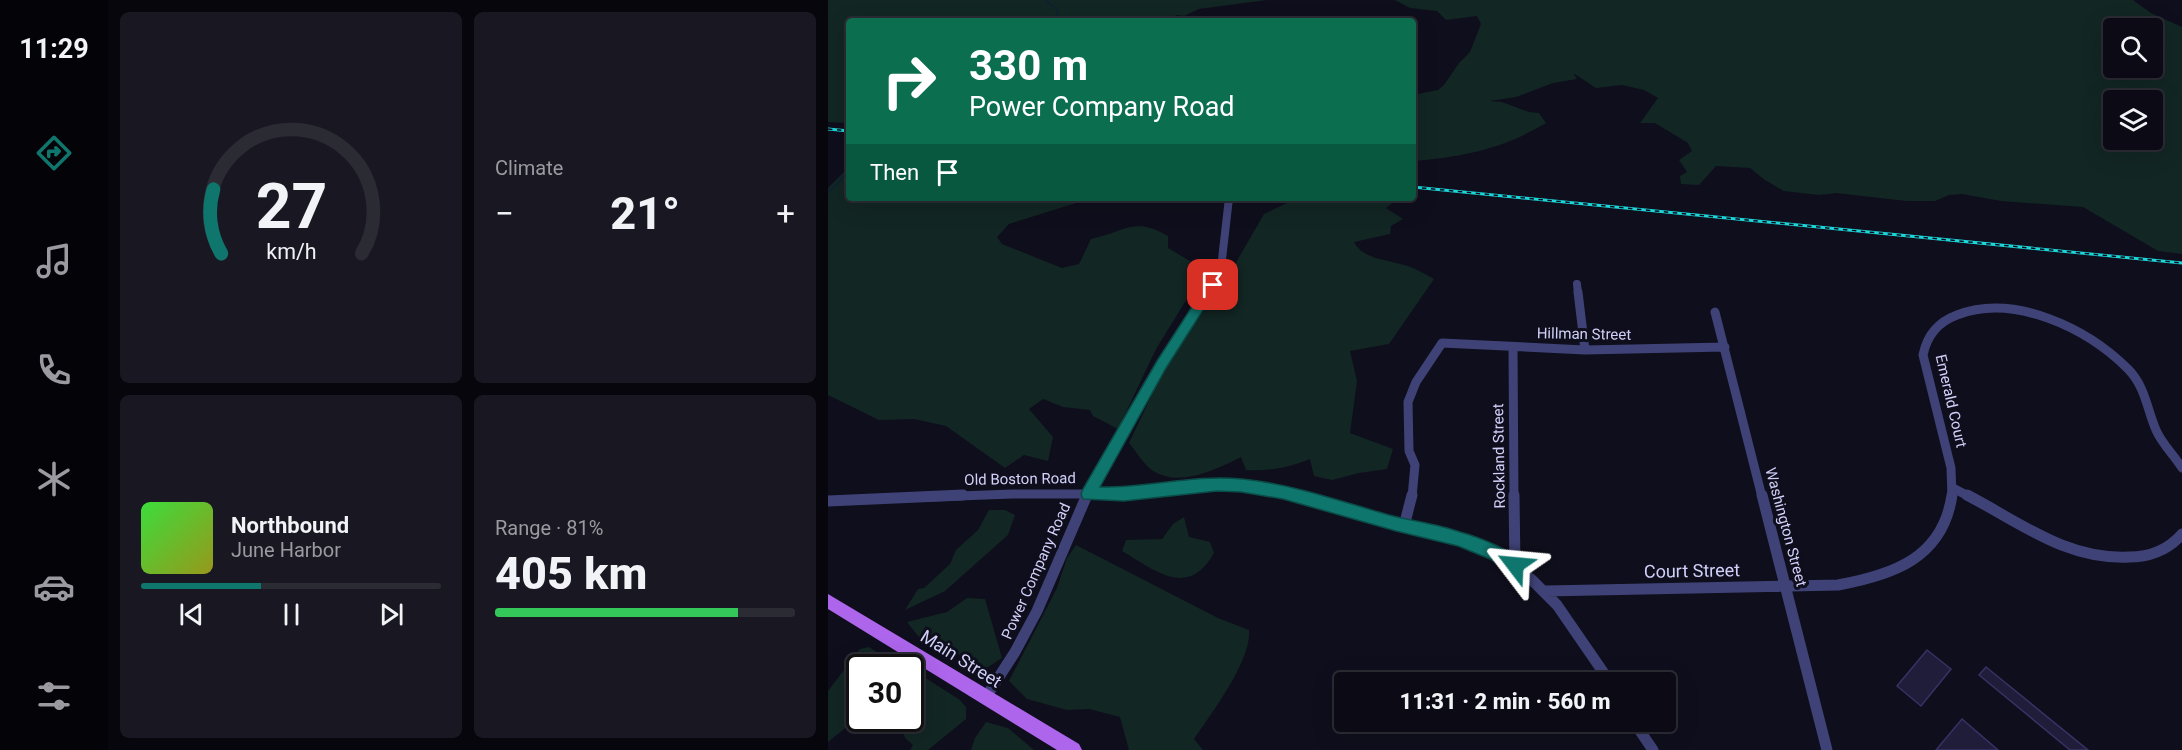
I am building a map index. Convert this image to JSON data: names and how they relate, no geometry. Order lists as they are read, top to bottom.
{
  "streets": {
    "main road": ["Main Street"],
    "street": [
      "Hillman Street",
      "Emerald Court",
      "Rockland Street",
      "Old Boston Road",
      "Washington Street",
      "Power Company Road",
      "Court Street"
    ]
  },
  "crossings": [
    ["Hillman Street", "Rockland Street"],
    ["Hillman Street", "Old Boston Road"],
    ["Hillman Street", "Washington Street"],
    ["Emerald Court", "Court Street"],
    ["Rockland Street", "Old Boston Road"],
    ["Old Boston Road", "Power Company Road"],
    ["Old Boston Road", "Court Street"],
    ["Washington Street", "Court Street"],
    ["Power Company Road", "Main Street"]
  ],
  "page": {
    "tabs": "11:29",
    "tile": [
      "Climate",
      ["Range · 81%", "405 km"]
    ],
    "turn": ["330 m", "Power Company Road"],
    "then": "Then",
    "heat": ["−", "21°", "+"],
    "song": ["Northbound", "June Harbor"],
    "limit": "30",
    "trip": "11:31 · 2 min · 560 m",
    "gauge": ["27", "km/h"]
  }
}
